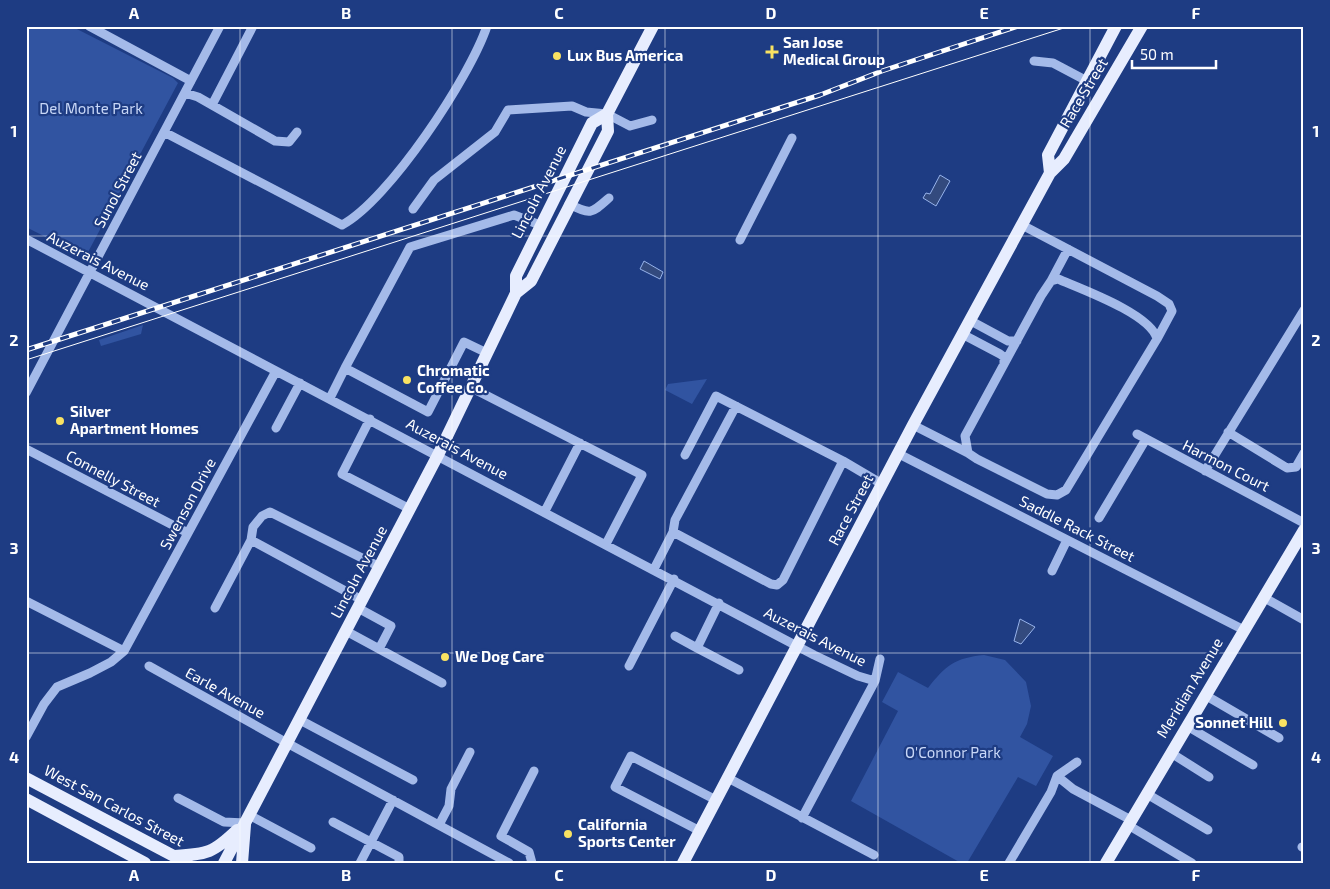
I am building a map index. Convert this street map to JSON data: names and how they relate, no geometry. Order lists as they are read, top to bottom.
{
  "streets": {
    "main road": [
      "Race Street",
      "Lincoln Avenue",
      "Meridian Avenue",
      "West San Carlos Street"
    ],
    "street": [
      "Sunol Street",
      "Auzerais Avenue",
      "Harmon Court",
      "Connelly Street",
      "Swenson Drive",
      "Saddle Rack Street",
      "Earle Avenue"
    ]
  },
  "crossings": [
    ["Race Street", "Auzerais Avenue"],
    ["Race Street", "Saddle Rack Street"],
    ["Sunol Street", "Auzerais Avenue"],
    ["Lincoln Avenue", "Auzerais Avenue"],
    ["Lincoln Avenue", "Earle Avenue"],
    ["Auzerais Avenue", "Swenson Drive"],
    ["Connelly Street", "Swenson Drive"],
    ["Saddle Rack Street", "Meridian Avenue"]
  ],
  "parks": ["Del Monte Park", "O'Connor Park"],
  "places": {
    "health": ["San Jose Medical Group"],
    "other": [
      "Lux Bus America",
      "Chromatic Coffee Co.",
      "Silver Apartment Homes",
      "We Dog Care",
      "Sonnet Hill",
      "California Sports Center"
    ]
  },
  "scale_bar": "50 m",
  "grid": {
    "columns": [
      "A",
      "B",
      "C",
      "D",
      "E",
      "F"
    ],
    "rows": [
      "1",
      "2",
      "3",
      "4"
    ]
  }
}
